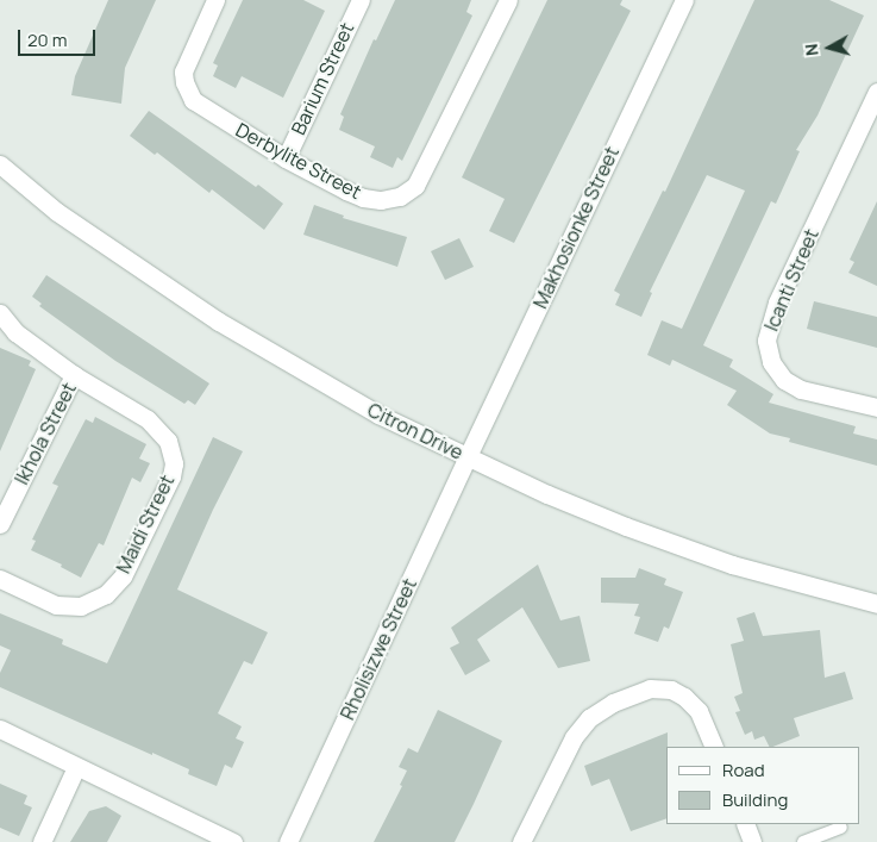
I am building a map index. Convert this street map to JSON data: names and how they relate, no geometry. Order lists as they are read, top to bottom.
{
  "streets": {
    "street": [
      "Barium Street",
      "Derbylite Street",
      "Makhosionke Street",
      "Icanti Street",
      "Citron Drive",
      "Ikhola Street",
      "Maidi Street",
      "Rholisizwe Street"
    ]
  },
  "crossings": [
    ["Barium Street", "Derbylite Street"],
    ["Makhosionke Street", "Citron Drive"],
    ["Makhosionke Street", "Rholisizwe Street"],
    ["Citron Drive", "Rholisizwe Street"],
    ["Ikhola Street", "Maidi Street"]
  ],
  "legend": ["Road", "Building"],
  "scale_bar": "20 m",
  "north": "left"
}
